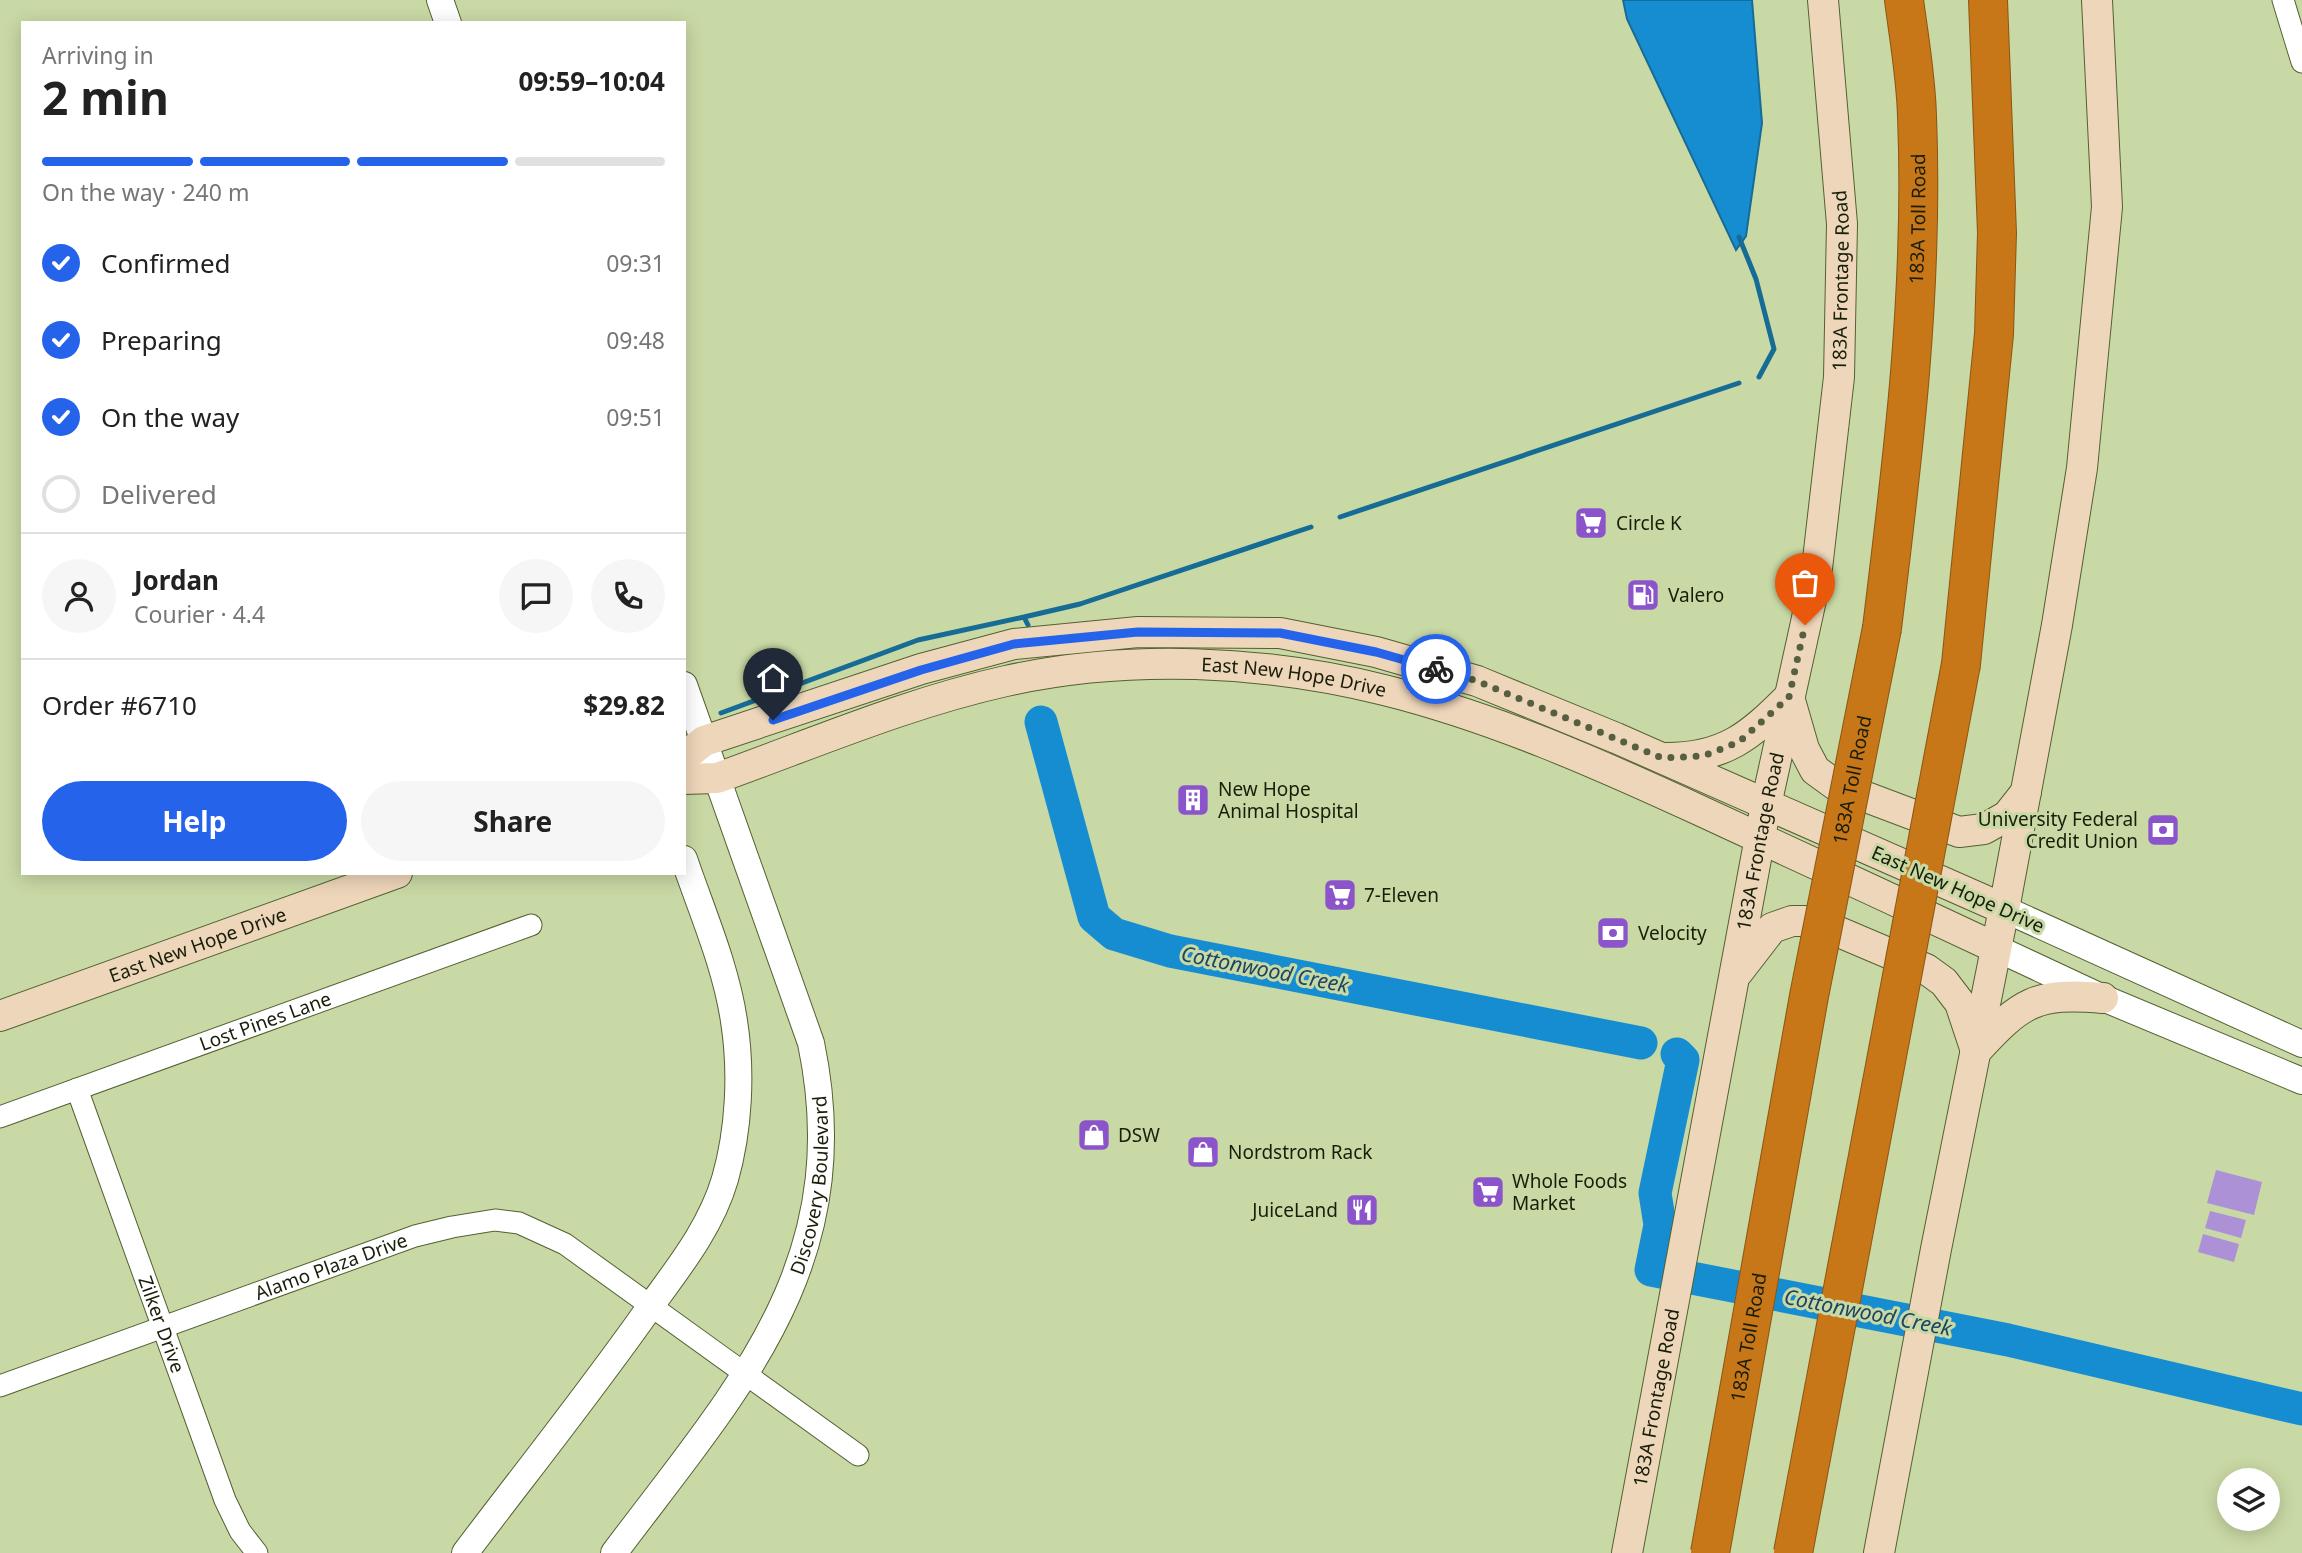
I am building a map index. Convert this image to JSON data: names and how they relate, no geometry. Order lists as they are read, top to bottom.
{
  "streets": {
    "highway": ["183A Toll Road"],
    "main road": ["183A Frontage Road", "East New Hope Drive"],
    "street": [
      "Lost Pines Lane",
      "Discovery Boulevard",
      "Alamo Plaza Drive",
      "Zilker Drive"
    ]
  },
  "crossings": [
    ["183A Frontage Road", "East New Hope Drive"],
    ["East New Hope Drive", "Discovery Boulevard"],
    ["Lost Pines Lane", "Zilker Drive"],
    ["Discovery Boulevard", "Alamo Plaza Drive"],
    ["Alamo Plaza Drive", "Zilker Drive"]
  ],
  "water": ["Cottonwood Creek"],
  "places": {
    "supermarket": ["Circle K", "7-Eleven", "Whole Foods Market"],
    "fuel station": ["Valero"],
    "building": ["New Hope Animal Hospital"],
    "bank": ["University Federal Credit Union", "Velocity"],
    "shop": ["DSW", "Nordstrom Rack"],
    "restaurant": ["JuiceLand"]
  },
  "page": {
    "heading": ["2 min", "Arriving in", "09:59–10:04"],
    "panel": [
      "Jordan",
      "Courier · 4.4",
      "Order #6710",
      "$29.82"
    ],
    "bar": "On the way · 240 m",
    "list": [
      ["Confirmed", "09:31"],
      ["Preparing", "09:48"],
      ["On the way", "09:51"],
      "Delivered"
    ],
    "buttons": ["Help", "Share"]
  }
}
